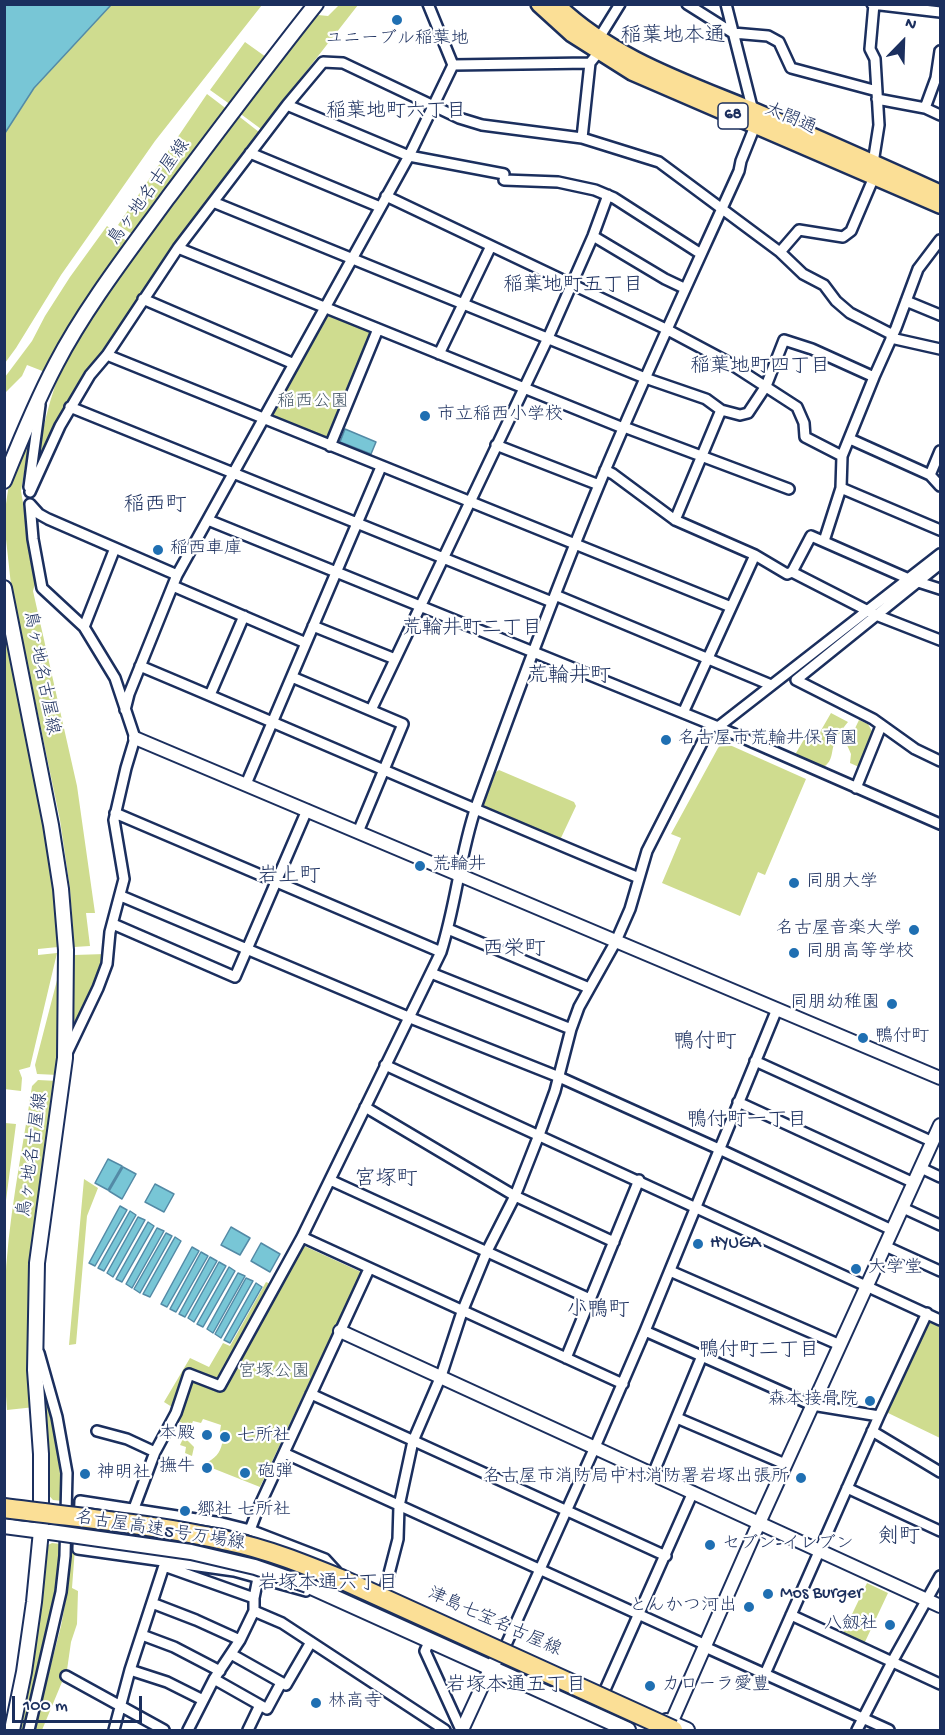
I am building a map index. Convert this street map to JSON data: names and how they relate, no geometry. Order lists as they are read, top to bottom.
{
  "streets": {
    "highway": ["名古屋高速5号万場線"],
    "main road": [
      "68",
      "太閤通",
      "鳥ヶ地名古屋線",
      "津島七宝名古屋線"
    ]
  },
  "crossings": [
    ["鳥ヶ地名古屋線", "津島七宝名古屋線"],
    ["名古屋高速5号万場線", "津島七宝名古屋線"]
  ],
  "districts": [
    "稲葉地本通",
    "稲葉地町六丁目",
    "稲葉地町五丁目",
    "稲葉地町四丁目",
    "稲西町",
    "荒輪井町二丁目",
    "荒輪井町",
    "岩上町",
    "西栄町",
    "鴨付町",
    "鴨付町一丁目",
    "宮塚町",
    "小鴨町",
    "鴨付町二丁目",
    "剣町",
    "岩塚本通六丁目",
    "岩塚本通五丁目"
  ],
  "parks": ["稲西公園", "宮塚公園"],
  "places": [
    "ユニーブル稲葉地",
    "市立稲西小学校",
    "稲西車庫",
    "名古屋市荒輪井保育園",
    "荒輪井",
    "同朋大学",
    "名古屋音楽大学",
    "同朋高等学校",
    "同朋幼稚園",
    "鴨付町",
    "HYUGA",
    "大学堂",
    "森本接骨院",
    "本殿",
    "七所社",
    "撫牛",
    "砲弾",
    "神明社",
    "名古屋市消防局中村消防署岩塚出張所",
    "郷社 七所社",
    "セブン-イレブン",
    "Mos Burger",
    "とんかつ河出",
    "八劔社",
    "カローラ愛豊",
    "林高寺"
  ],
  "scale_bar": "100 m",
  "north": "top right"
}
